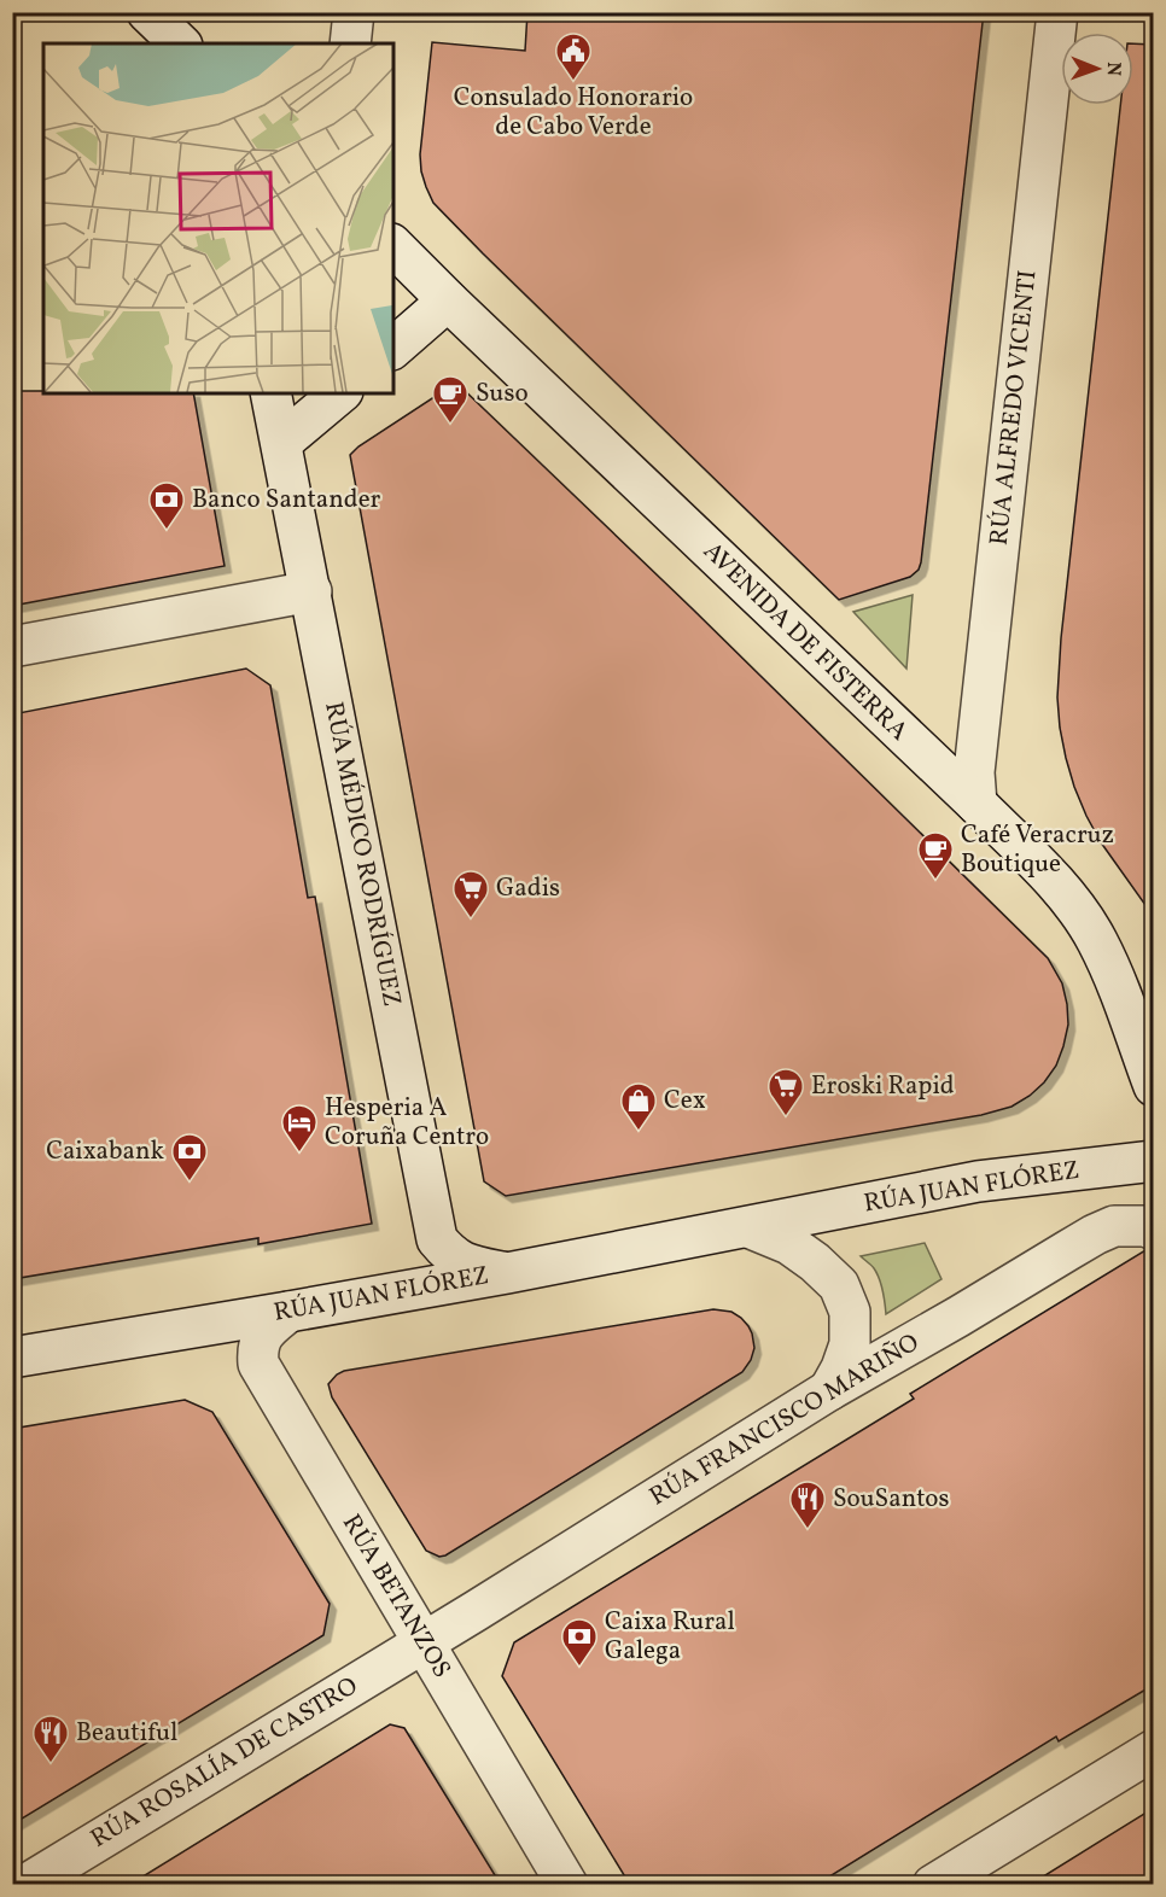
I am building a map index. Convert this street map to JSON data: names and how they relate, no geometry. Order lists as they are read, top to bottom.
{
  "streets": {
    "street": [
      "RÚA ALFREDO VICENTI",
      "AVENIDA DE FISTERRA",
      "RÚA MÉDICO RODRÍGUEZ",
      "RÚA JUAN FLÓREZ",
      "RÚA FRANCISCO MARIÑO",
      "RÚA BETANZOS",
      "RÚA ROSALÍA DE CASTRO"
    ]
  },
  "crossings": [
    ["RÚA ALFREDO VICENTI", "AVENIDA DE FISTERRA"],
    ["RÚA MÉDICO RODRÍGUEZ", "RÚA JUAN FLÓREZ"],
    ["RÚA JUAN FLÓREZ", "RÚA BETANZOS"],
    ["RÚA FRANCISCO MARIÑO", "RÚA BETANZOS"],
    ["RÚA FRANCISCO MARIÑO", "RÚA ROSALÍA DE CASTRO"],
    ["RÚA BETANZOS", "RÚA ROSALÍA DE CASTRO"]
  ],
  "places": {
    "public building": ["Consulado Honorario de Cabo Verde"],
    "cafe": ["Suso", "Café Veracruz Boutique"],
    "bank": ["Banco Santander", "Caixabank", "Caixa Rural Galega"],
    "supermarket": ["Gadis", "Eroski Rapid"],
    "shop": ["Cex"],
    "hotel": ["Hesperia A Coruña Centro"],
    "restaurant": ["SouSantos", "Beautiful"]
  },
  "north": "right"
}
